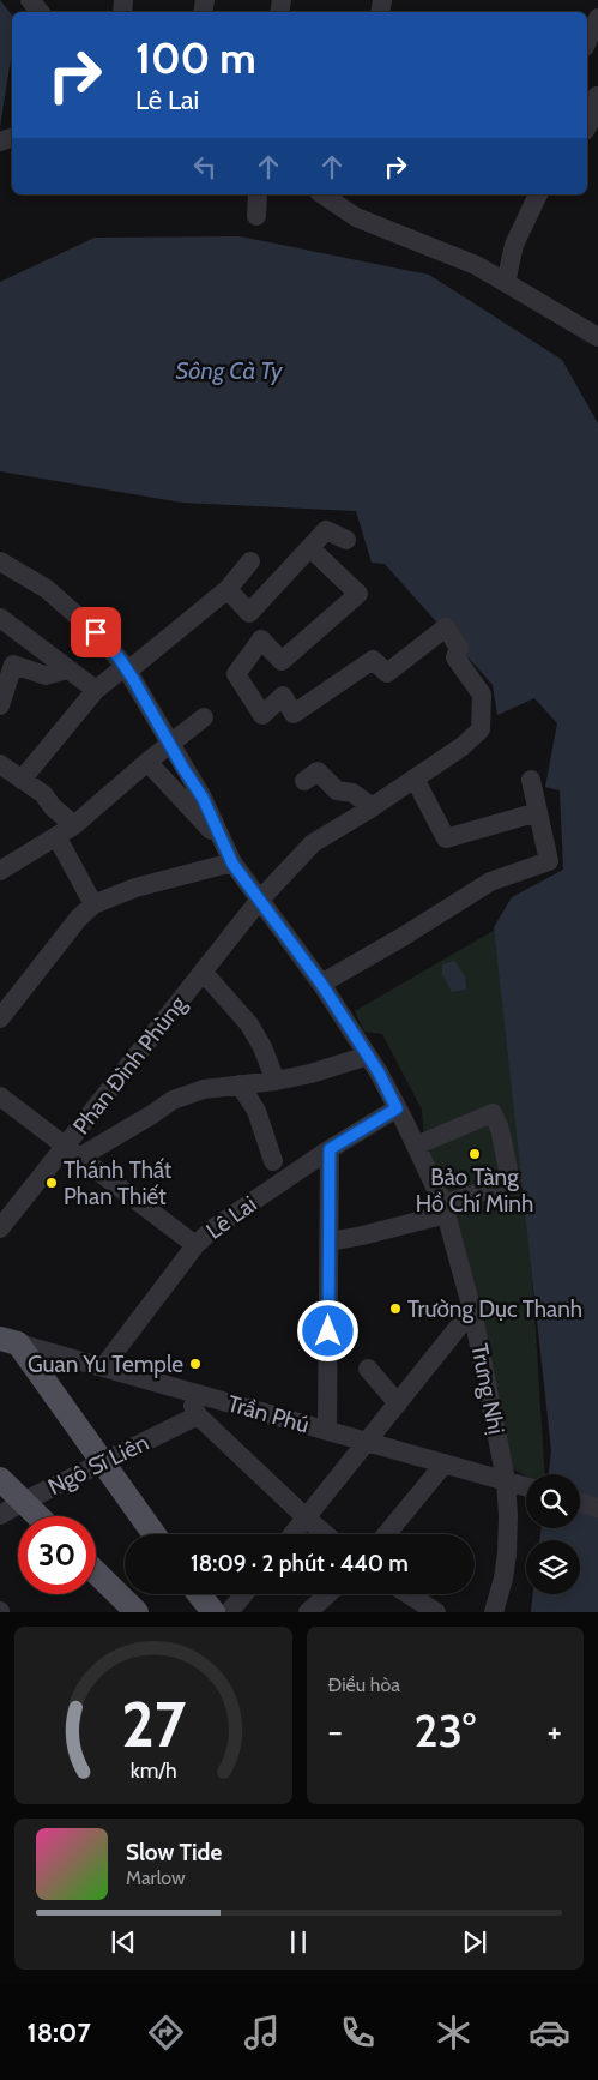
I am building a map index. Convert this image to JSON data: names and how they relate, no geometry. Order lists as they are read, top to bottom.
{
  "streets": {
    "street": [
      "Phan Đình Phùng",
      "Lê Lai",
      "Trưng Nhị",
      "Trần Phú",
      "Ngô Sĩ Liên"
    ]
  },
  "crossings": [
    ["Phan Đình Phùng", "Trưng Nhị"],
    ["Lê Lai", "Trưng Nhị"],
    ["Lê Lai", "Trần Phú"],
    ["Trưng Nhị", "Trần Phú"]
  ],
  "water": ["Sông Cà Ty"],
  "places": [
    "Bảo Tàng Hồ Chí Minh",
    "Thánh Thất Phan Thiết",
    "Trường Dục Thanh",
    "Guan Yu Temple"
  ],
  "page": {
    "turn": ["100 m", "Lê Lai"],
    "limit": "30",
    "trip": "18:09 · 2 phút · 440 m",
    "tile": "Điều hòa",
    "heat": ["−", "23°", "+"],
    "song": ["Slow Tide", "Marlow"],
    "tabs": "18:07",
    "gauge": ["27", "km/h"]
  }
}
